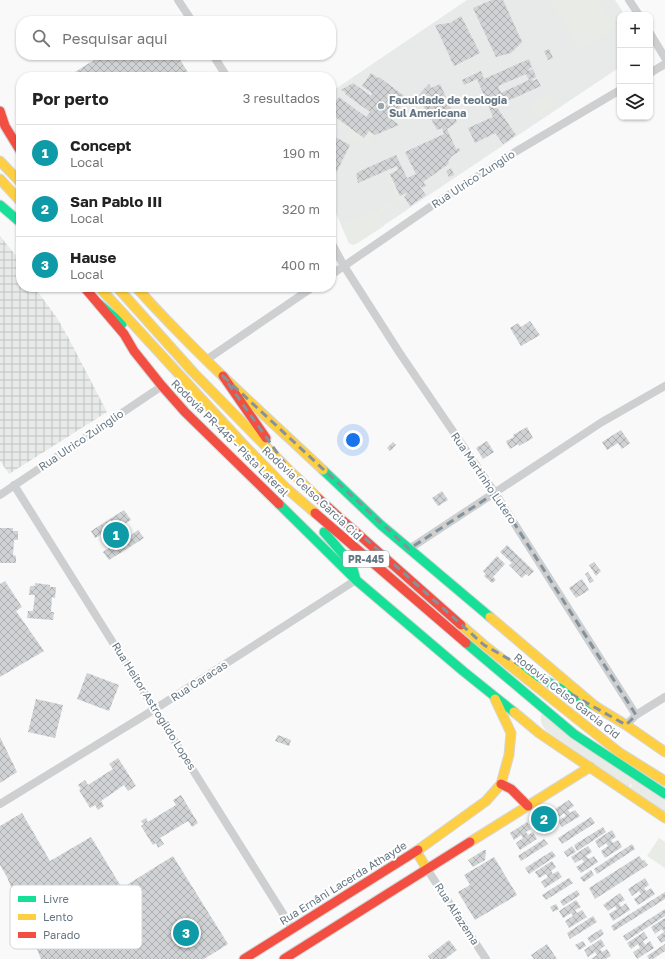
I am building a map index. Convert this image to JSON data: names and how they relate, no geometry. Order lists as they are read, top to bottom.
{
  "streets": {
    "main road": [
      "Rodovia PR-445 - Pista Lateral",
      "Rodovia Celso Garcia Cid",
      "PR-445",
      "Rua Ernâni Lacerda Athayde"
    ],
    "street": [
      "Rua Ulrico Zunglio",
      "Rua Ulrico Zuinglio",
      "Rua Martinho Lutero",
      "Rua Caracas",
      "Rua Heitor Astrogildo Lopes",
      "Rua Alfazema"
    ]
  },
  "crossings": [
    ["Rua Ulrico Zunglio", "Rua Martinho Lutero"],
    ["Rodovia PR-445 - Pista Lateral", "Rua Ulrico Zuinglio"],
    ["Rodovia PR-445 - Pista Lateral", "PR-445"],
    ["Rodovia PR-445 - Pista Lateral", "Rua Caracas"],
    ["Rua Ulrico Zuinglio", "Rua Heitor Astrogildo Lopes"],
    ["PR-445", "Rua Caracas"],
    ["Rua Caracas", "Rua Heitor Astrogildo Lopes"],
    ["Rua Heitor Astrogildo Lopes", "Rua Ernâni Lacerda Athayde"],
    ["Rua Ernâni Lacerda Athayde", "Rua Alfazema"]
  ],
  "places": ["Faculdade de teologia Sul Americana"],
  "legend": ["Livre", "Lento", "Parado"],
  "page": {
    "map_buttons": ["+", "−"],
    "search": "Pesquisar aqui",
    "heading": ["Por perto", "3 resultados"],
    "list": [
      {
        "mark": "1",
        "name": "Concept",
        "note": "Local",
        "value": "190 m"
      },
      {
        "mark": "2",
        "name": "San Pablo III",
        "note": "Local",
        "value": "320 m"
      },
      {
        "mark": "3",
        "name": "Hause",
        "note": "Local",
        "value": "400 m"
      }
    ],
    "pins": ["1", "2", "3"]
  }
}
